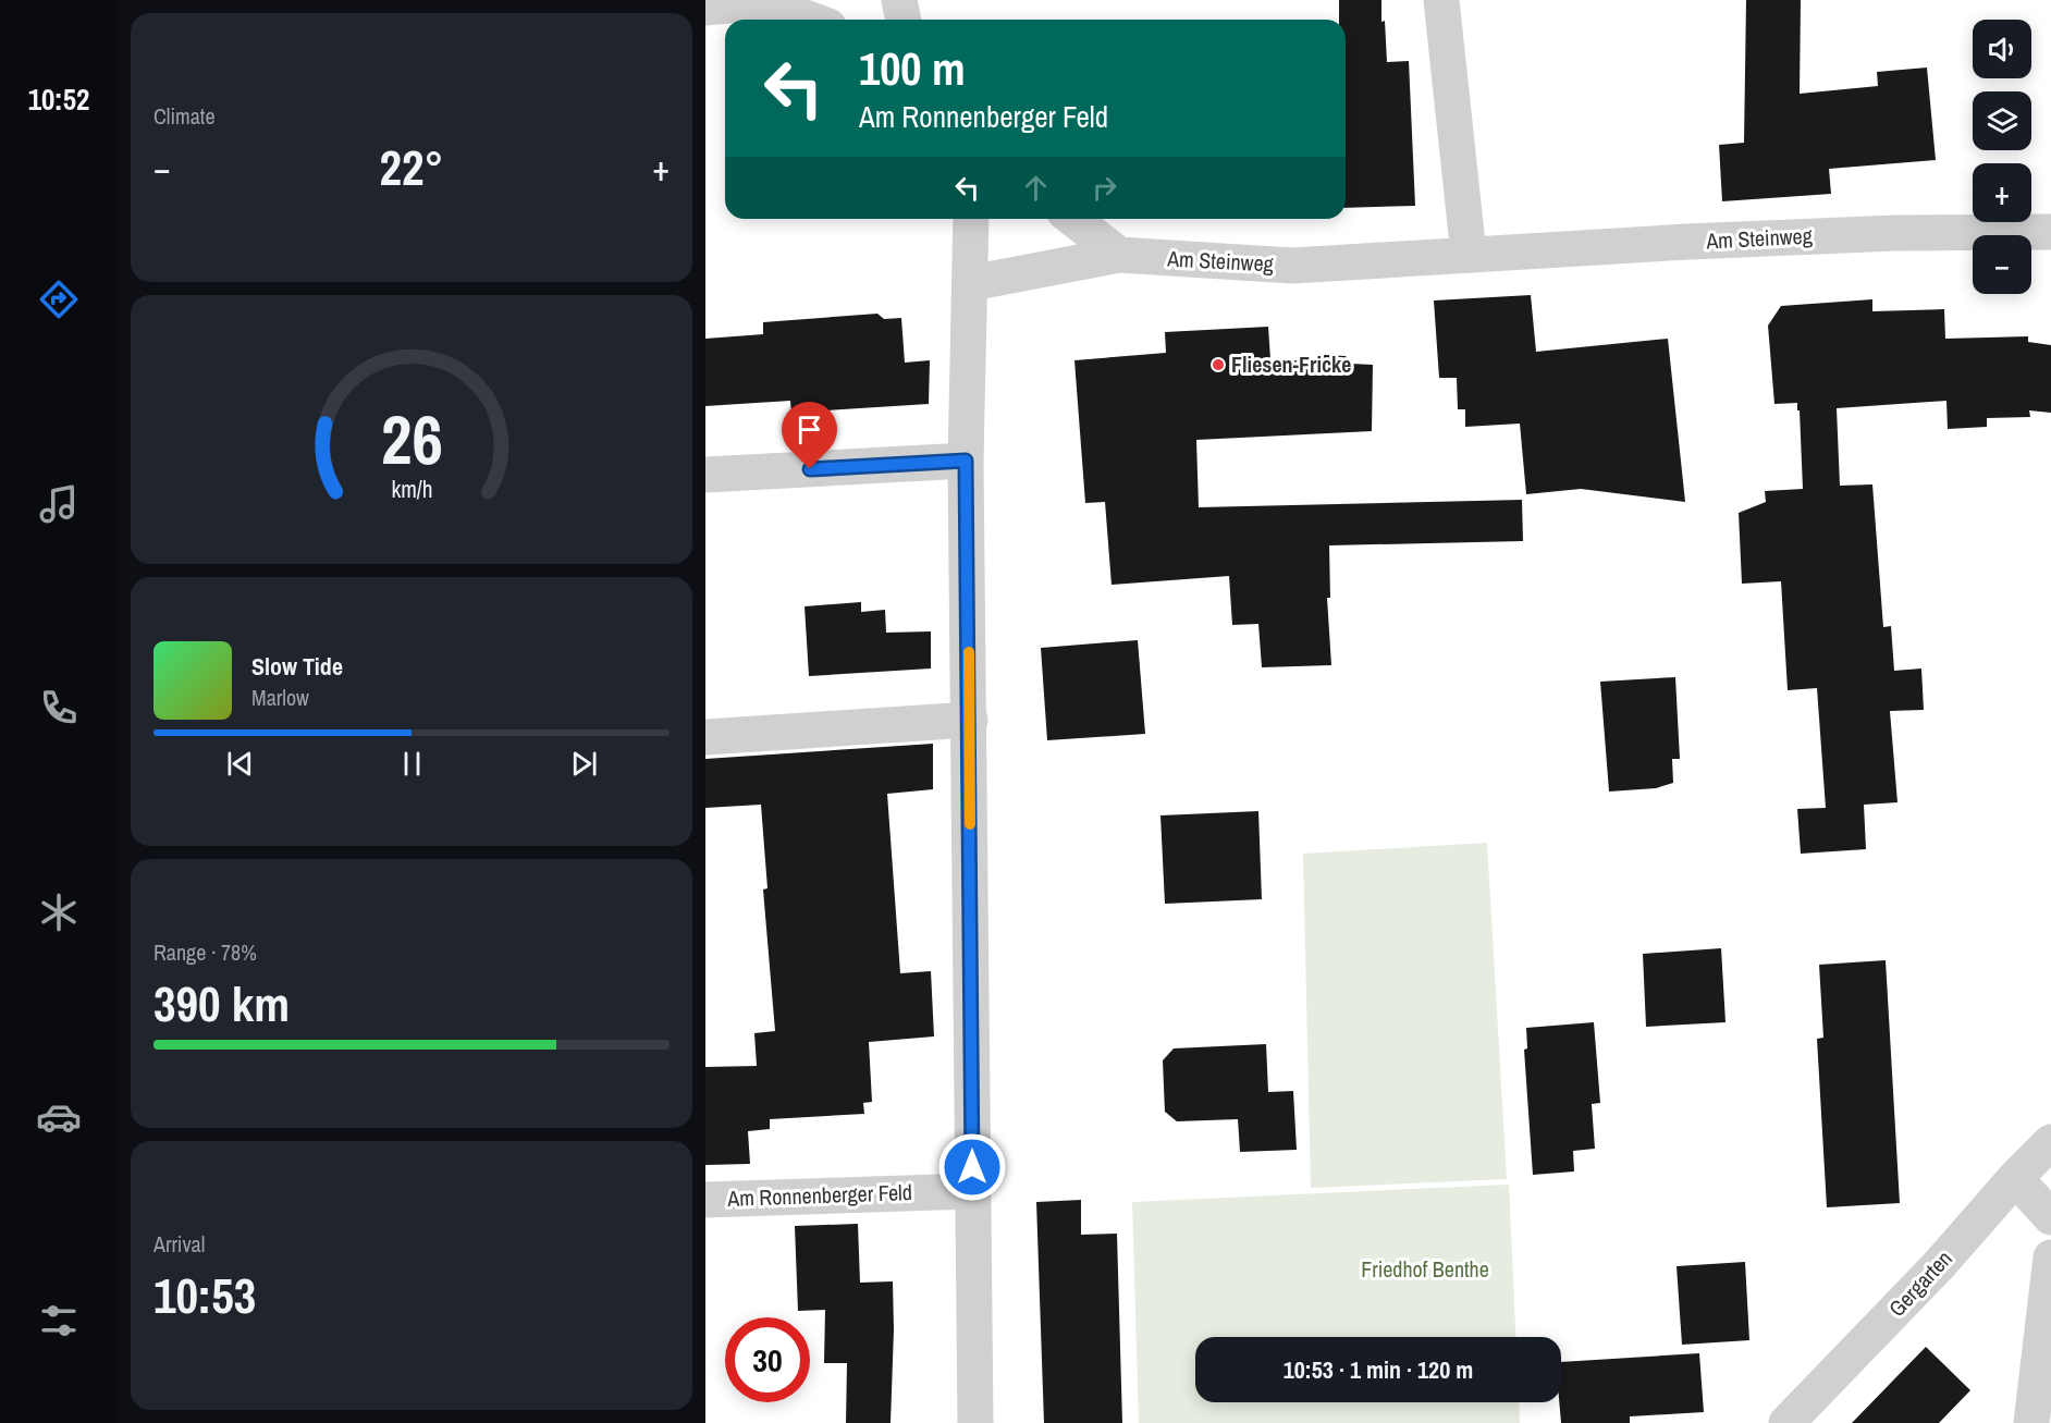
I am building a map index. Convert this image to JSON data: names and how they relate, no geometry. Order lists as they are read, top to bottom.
{
  "streets": {
    "street": ["Am Steinweg", "Am Ronnenberger Feld", "Gergarten"]
  },
  "parks": ["Friedhof Benthe"],
  "places": ["Fliesen-Fricke"],
  "page": {
    "tabs": "10:52",
    "tile": [
      "Climate",
      ["Range · 78%", "390 km"],
      ["Arrival", "10:53"]
    ],
    "map_buttons": ["+", "−"],
    "turn": ["100 m", "Am Ronnenberger Feld"],
    "heat": ["−", "22°", "+"],
    "song": ["Slow Tide", "Marlow"],
    "limit": "30",
    "trip": "10:53 · 1 min · 120 m",
    "gauge": ["26", "km/h"]
  }
}
